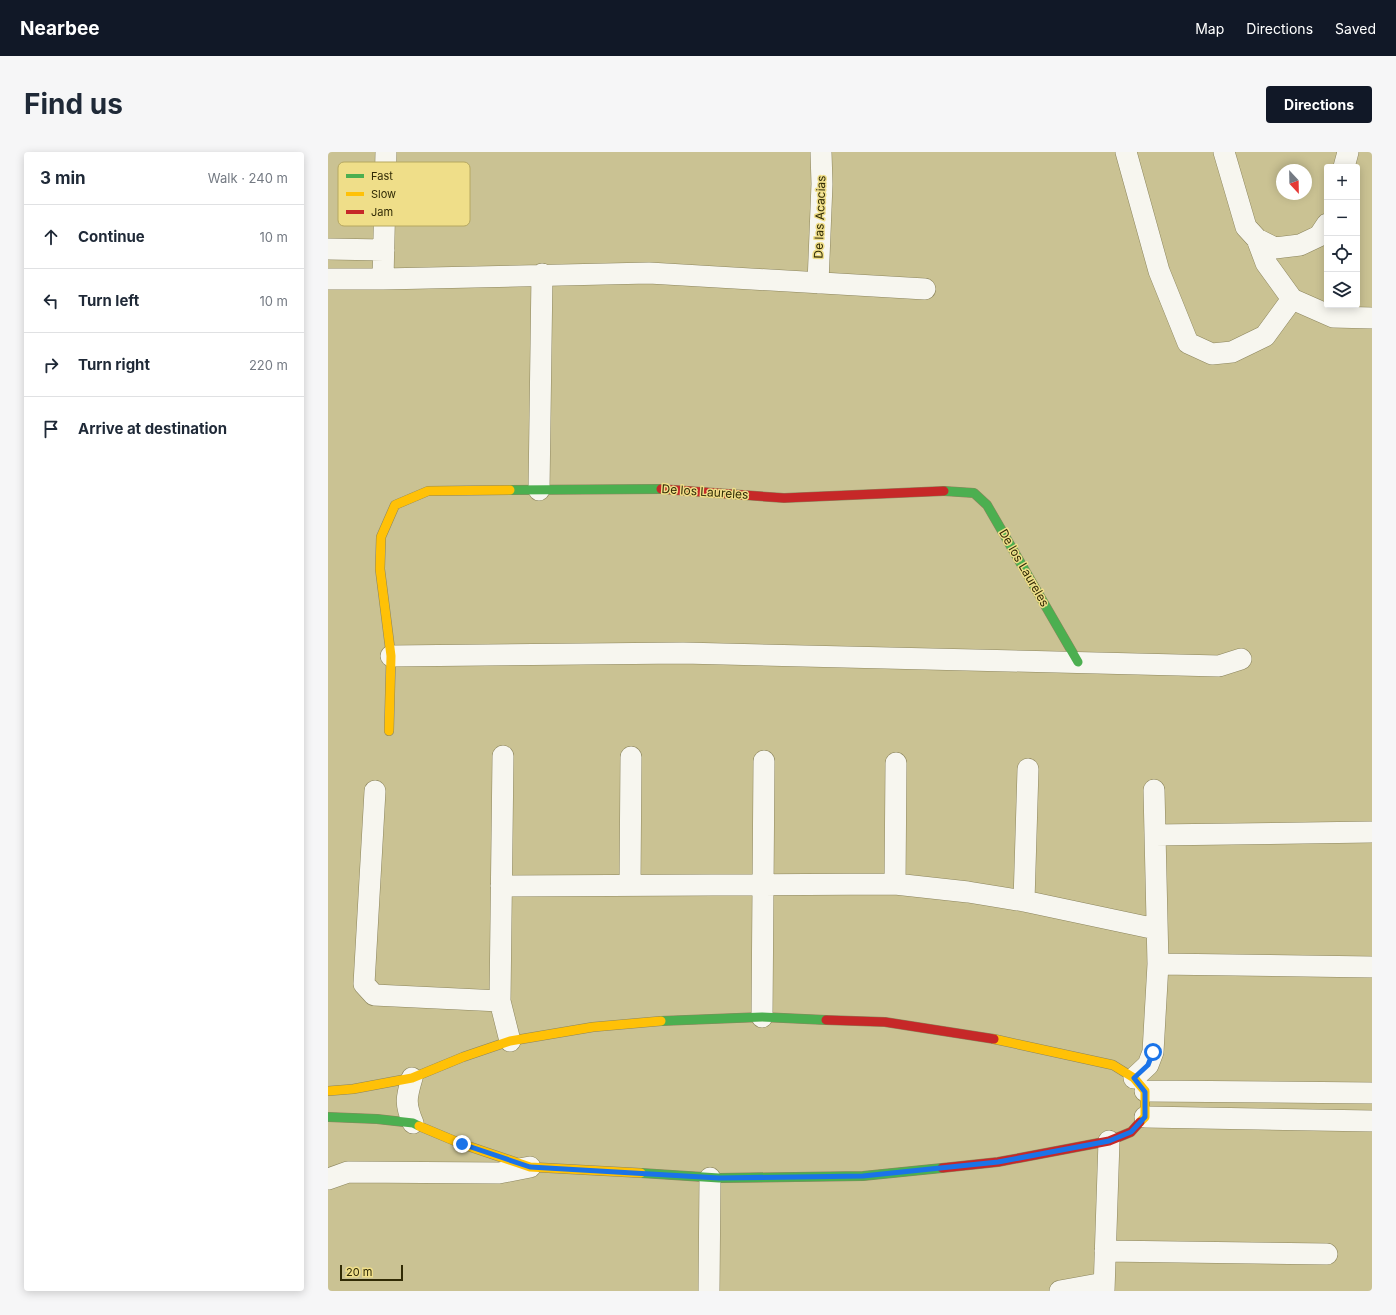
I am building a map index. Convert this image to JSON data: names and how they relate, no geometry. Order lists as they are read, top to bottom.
{
  "streets": {
    "street": ["De las Acacias", "De los Laureles"]
  },
  "legend": ["Fast", "Slow", "Jam"],
  "scale_bar": "20 m",
  "north": "bottom",
  "page": {
    "header": "Nearbee",
    "nav": ["Map", "Directions", "Saved"],
    "buttons": "Directions",
    "title": "Find us",
    "heading": ["3 min", "Walk · 240 m"],
    "map_buttons": ["+", "−"],
    "list": [
      ["Continue", "10 m"],
      ["Turn left", "10 m"],
      ["Turn right", "220 m"],
      "Arrive at destination"
    ],
    "scale": "20 m"
  }
}
